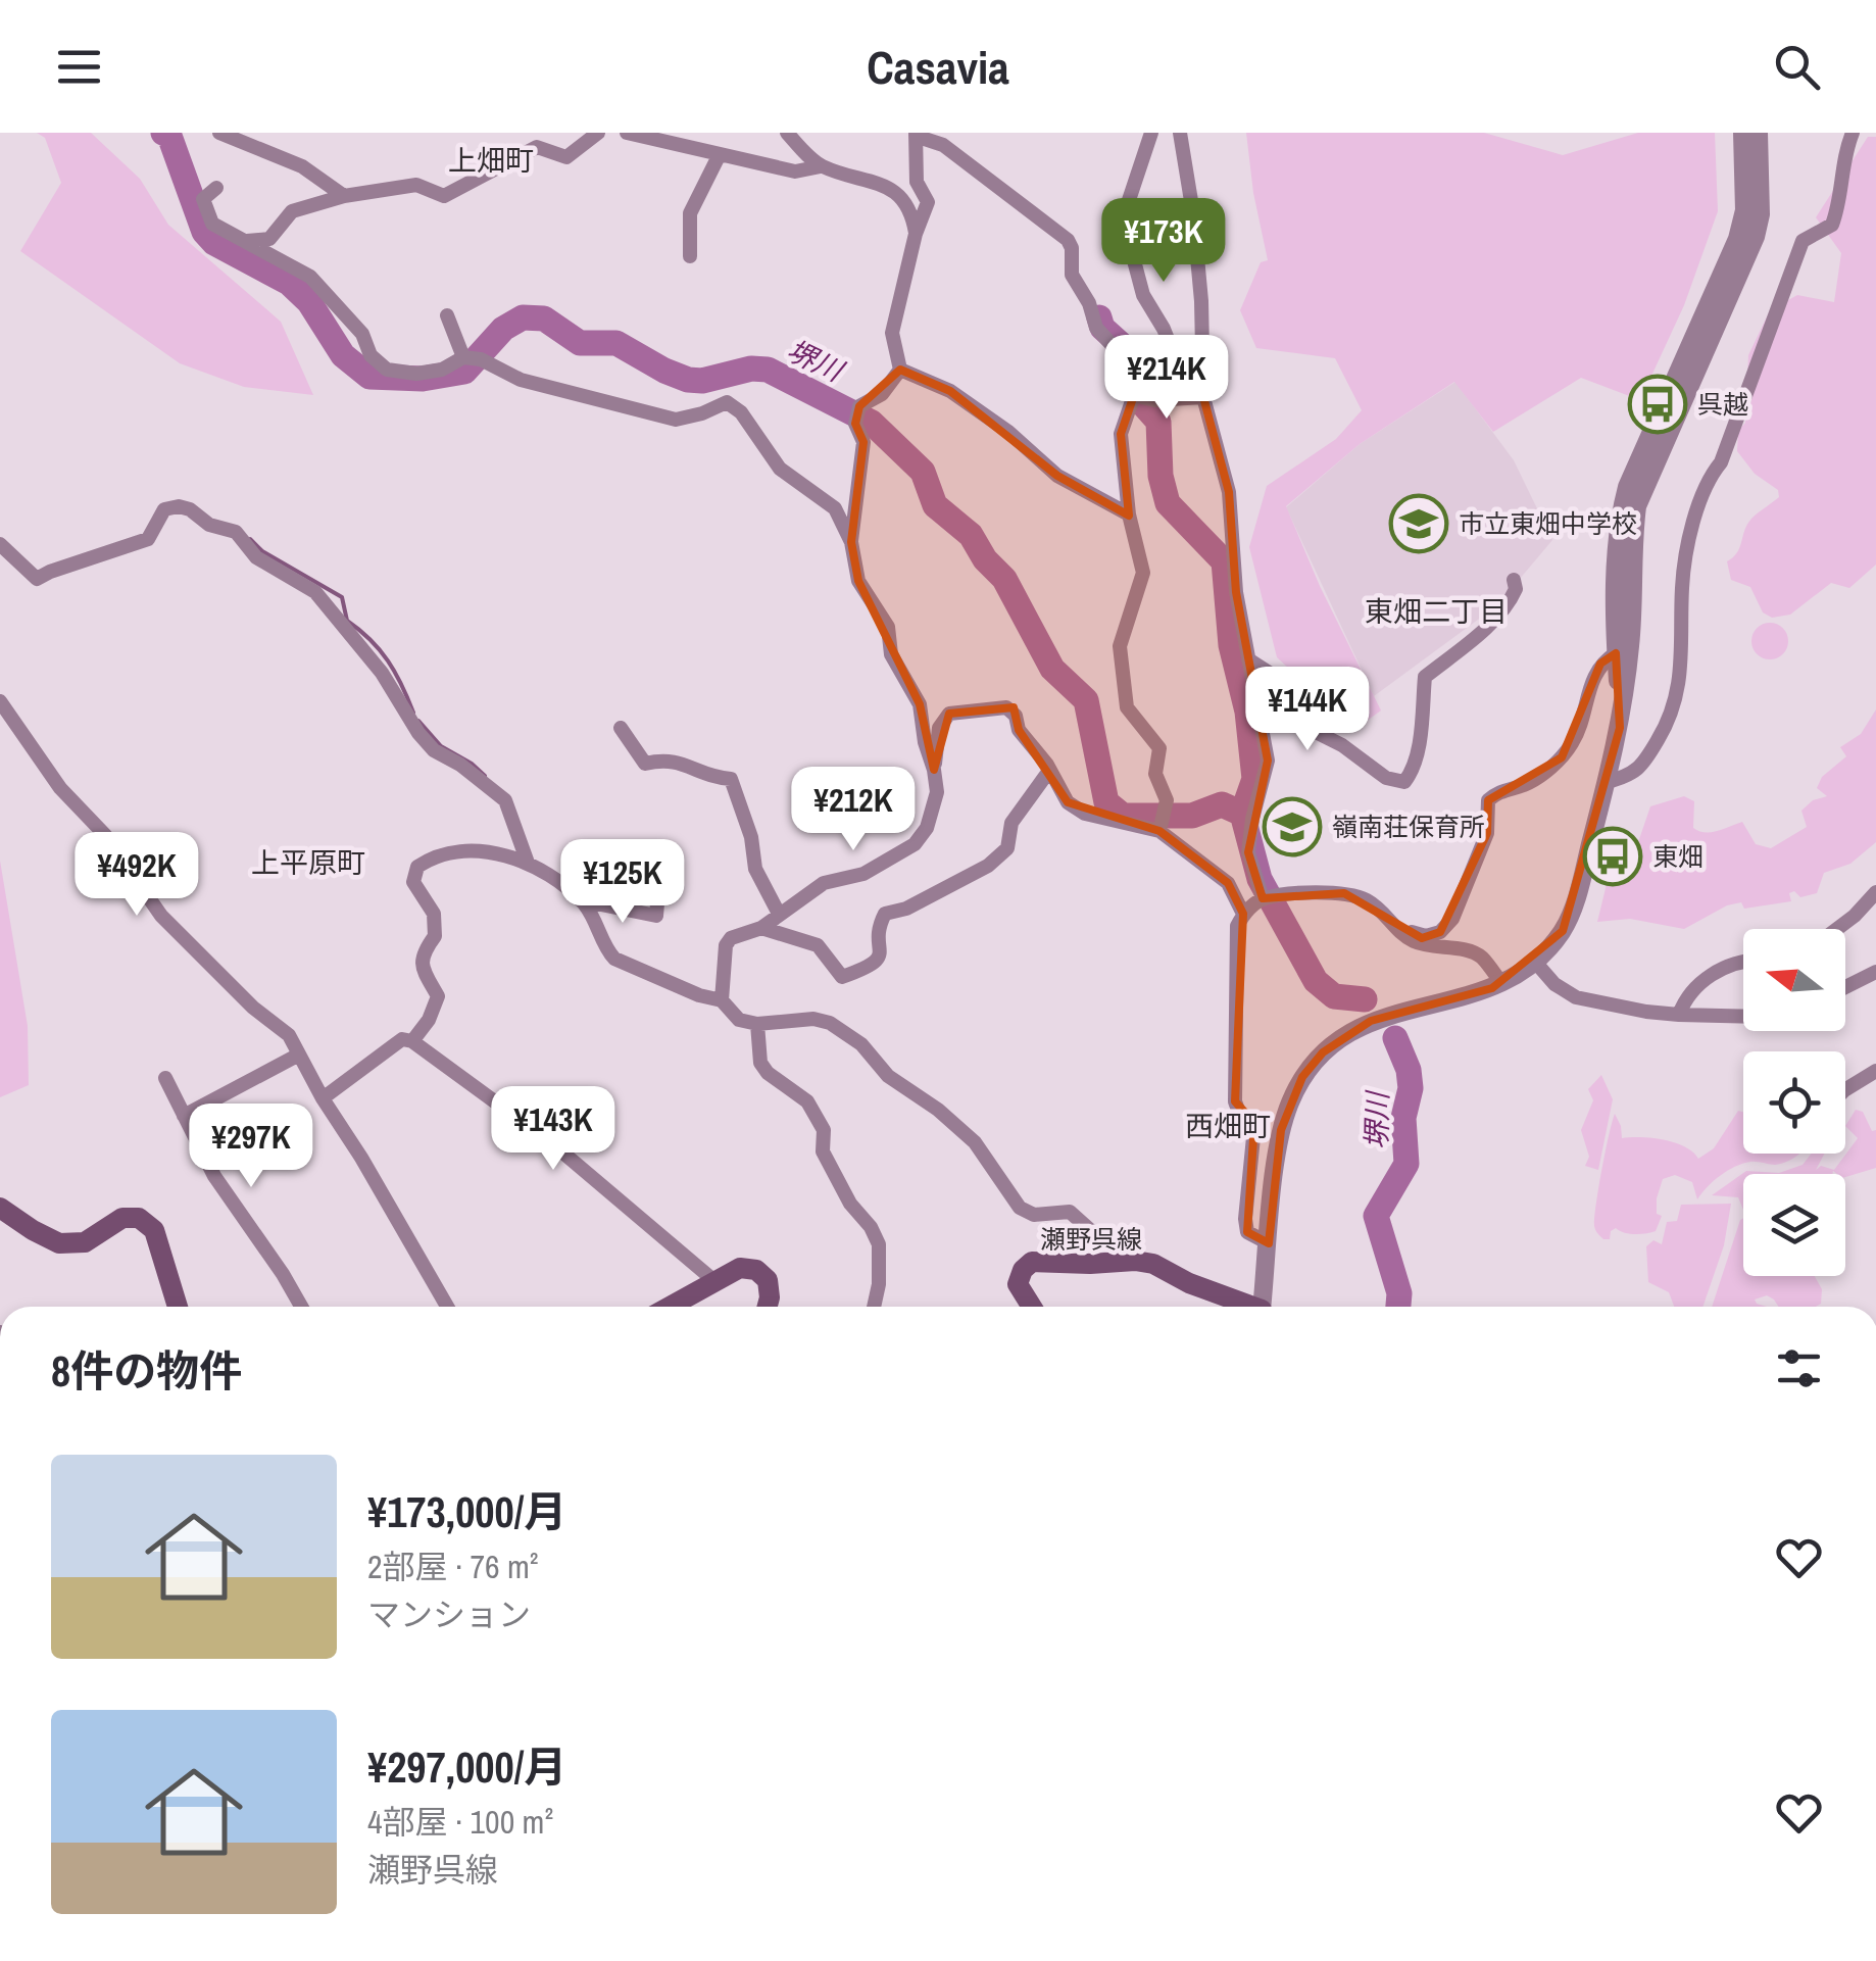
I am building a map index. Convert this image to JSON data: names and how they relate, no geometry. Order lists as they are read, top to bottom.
{
  "streets": {
    "main road": ["瀬野呉線"]
  },
  "districts": [
    "上畑町",
    "東畑二丁目",
    "上平原町",
    "西畑町"
  ],
  "water": ["堺川"],
  "places": {
    "bus stop": ["呉越", "東畑"],
    "school or university": ["市立東畑中学校", "嶺南荘保育所"]
  },
  "north": "left",
  "page": {
    "header": "Casavia",
    "price": [
      "¥173K",
      "¥214K",
      "¥144K",
      "¥212K",
      "¥492K",
      "¥125K",
      "¥143K",
      "¥297K"
    ],
    "heading": "8件の物件",
    "list": [
      {
        "name": "¥173,000/月",
        "note": "2部屋 · 76 m² · マンション"
      },
      {
        "name": "¥297,000/月",
        "note": "4部屋 · 100 m² · 瀬野呉線"
      }
    ]
  }
}
